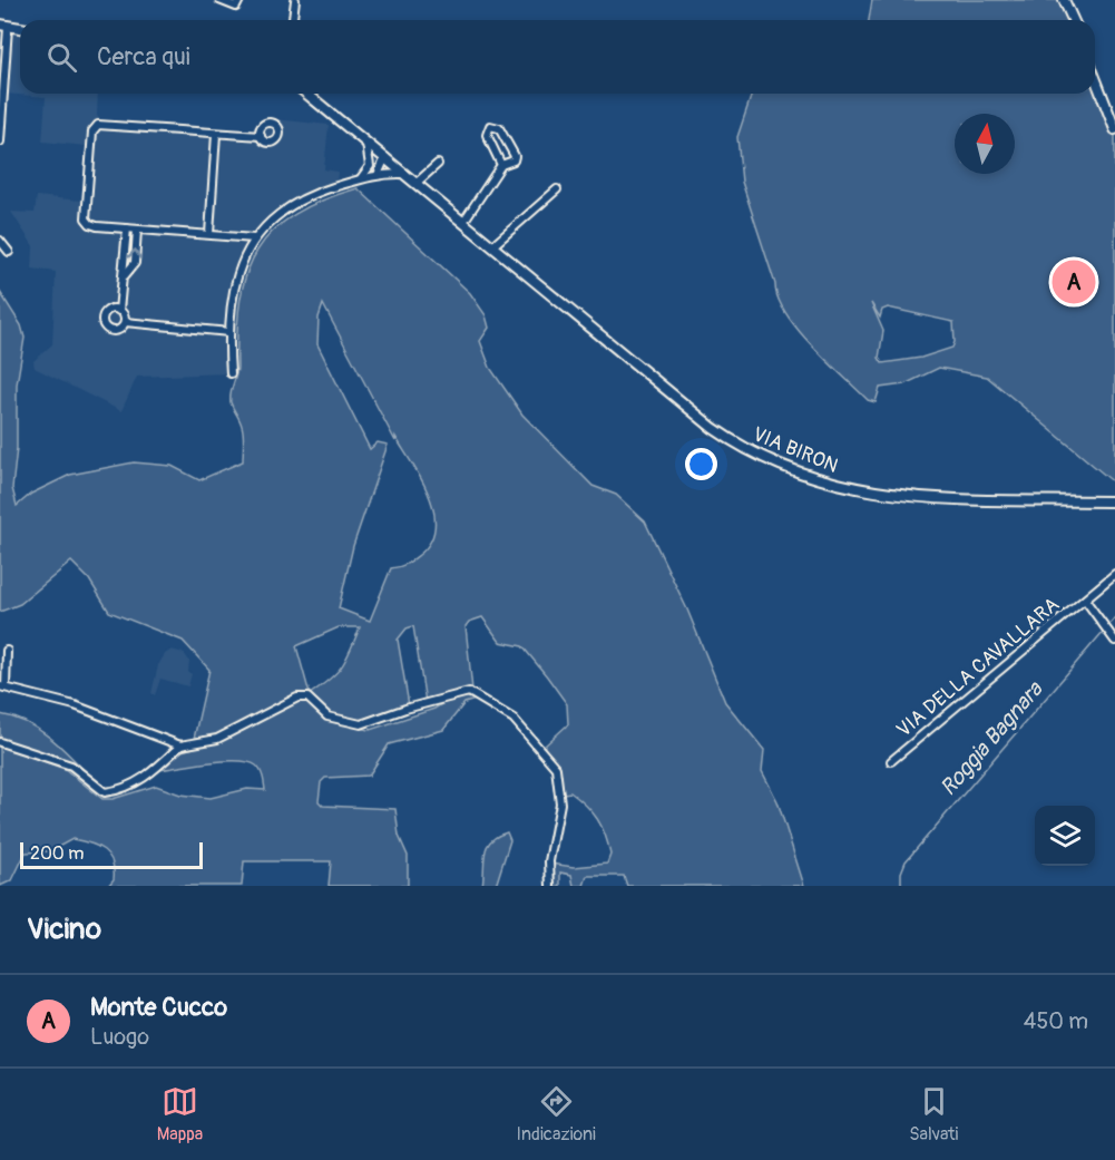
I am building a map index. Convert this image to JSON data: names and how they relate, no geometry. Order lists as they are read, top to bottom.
{
  "streets": {
    "street": ["VIA BIRON", "VIA DELLA CAVALLARA"]
  },
  "water": ["Roggia Bagnara"],
  "scale_bar": "200 m",
  "north": "top",
  "page": {
    "search": "Cerca qui",
    "pins": "A",
    "scale": "200 m",
    "heading": "Vicino",
    "list": [
      {
        "mark": "A",
        "name": "Monte Cucco",
        "note": "Luogo",
        "value": "450 m"
      }
    ],
    "nav": ["Mappa", "Indicazioni", "Salvati"]
  }
}
